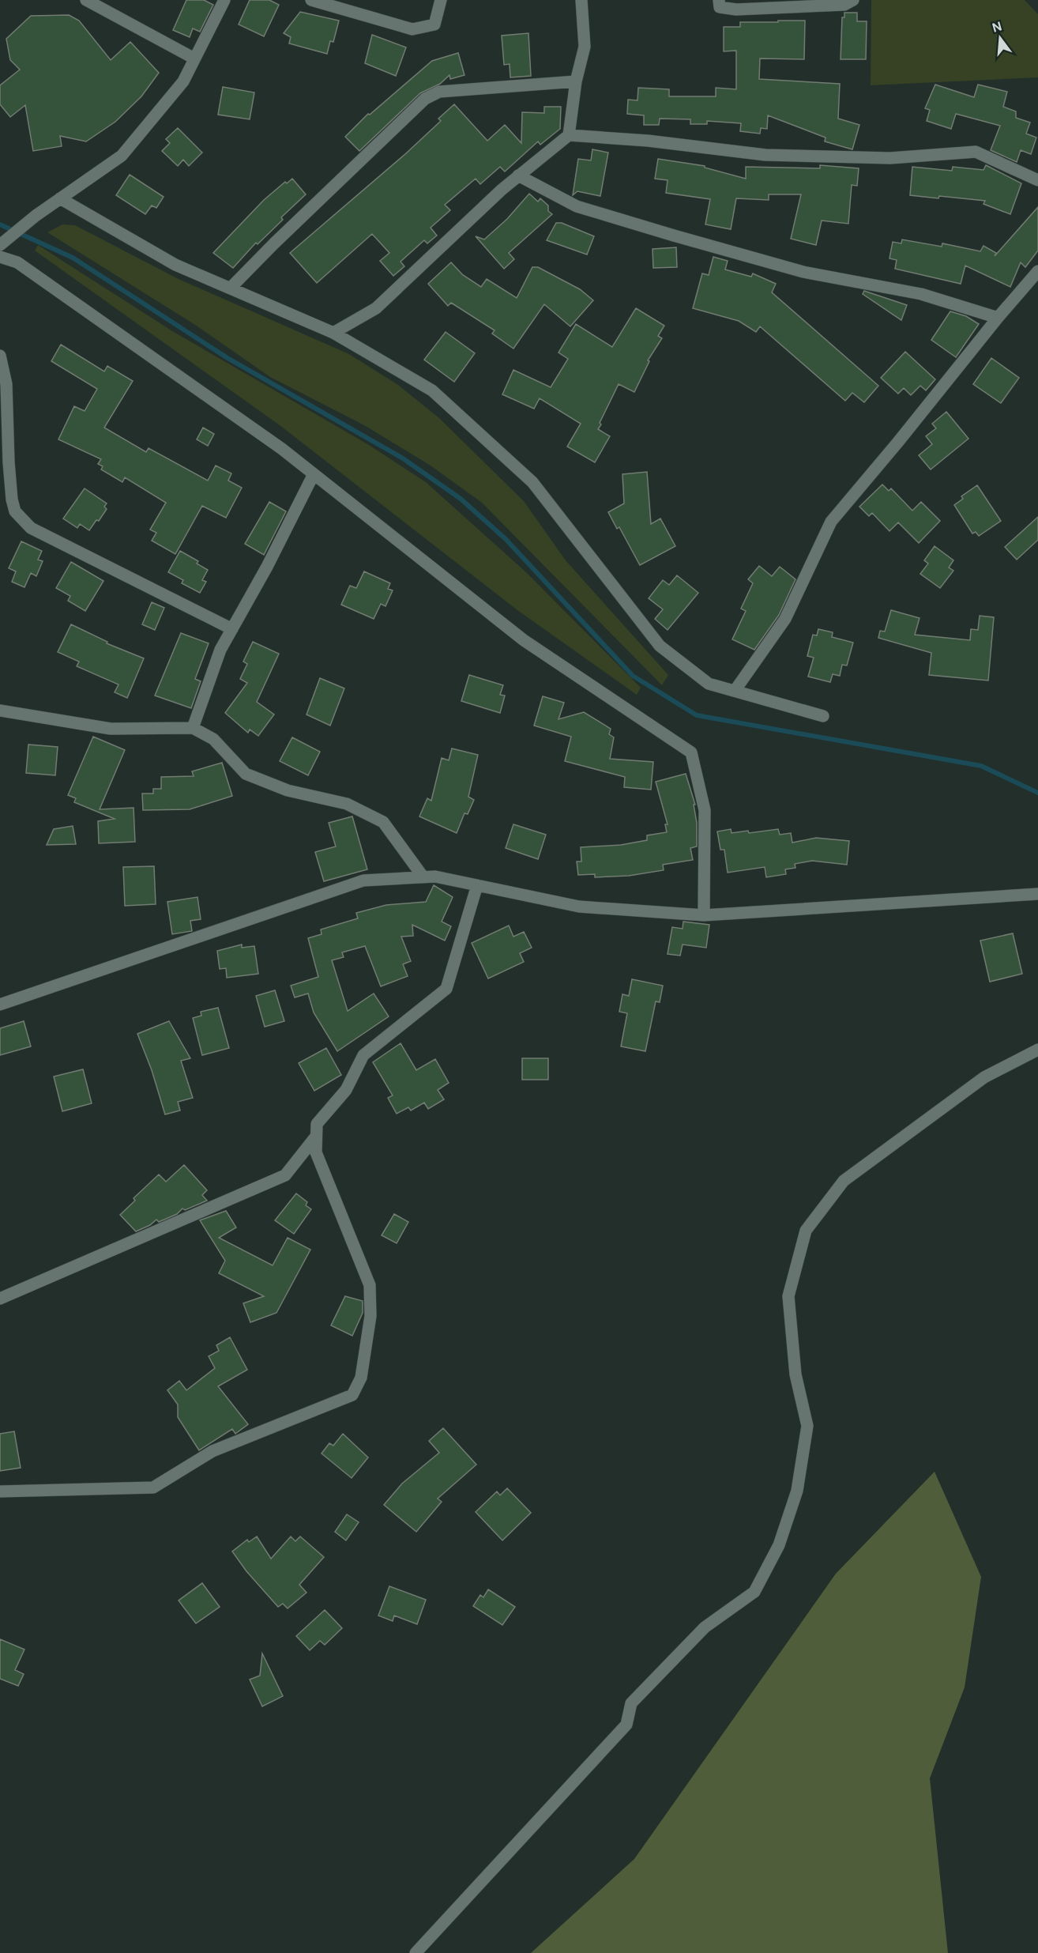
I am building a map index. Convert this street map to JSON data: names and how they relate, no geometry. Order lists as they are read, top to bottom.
{
  "north": "top"
}
